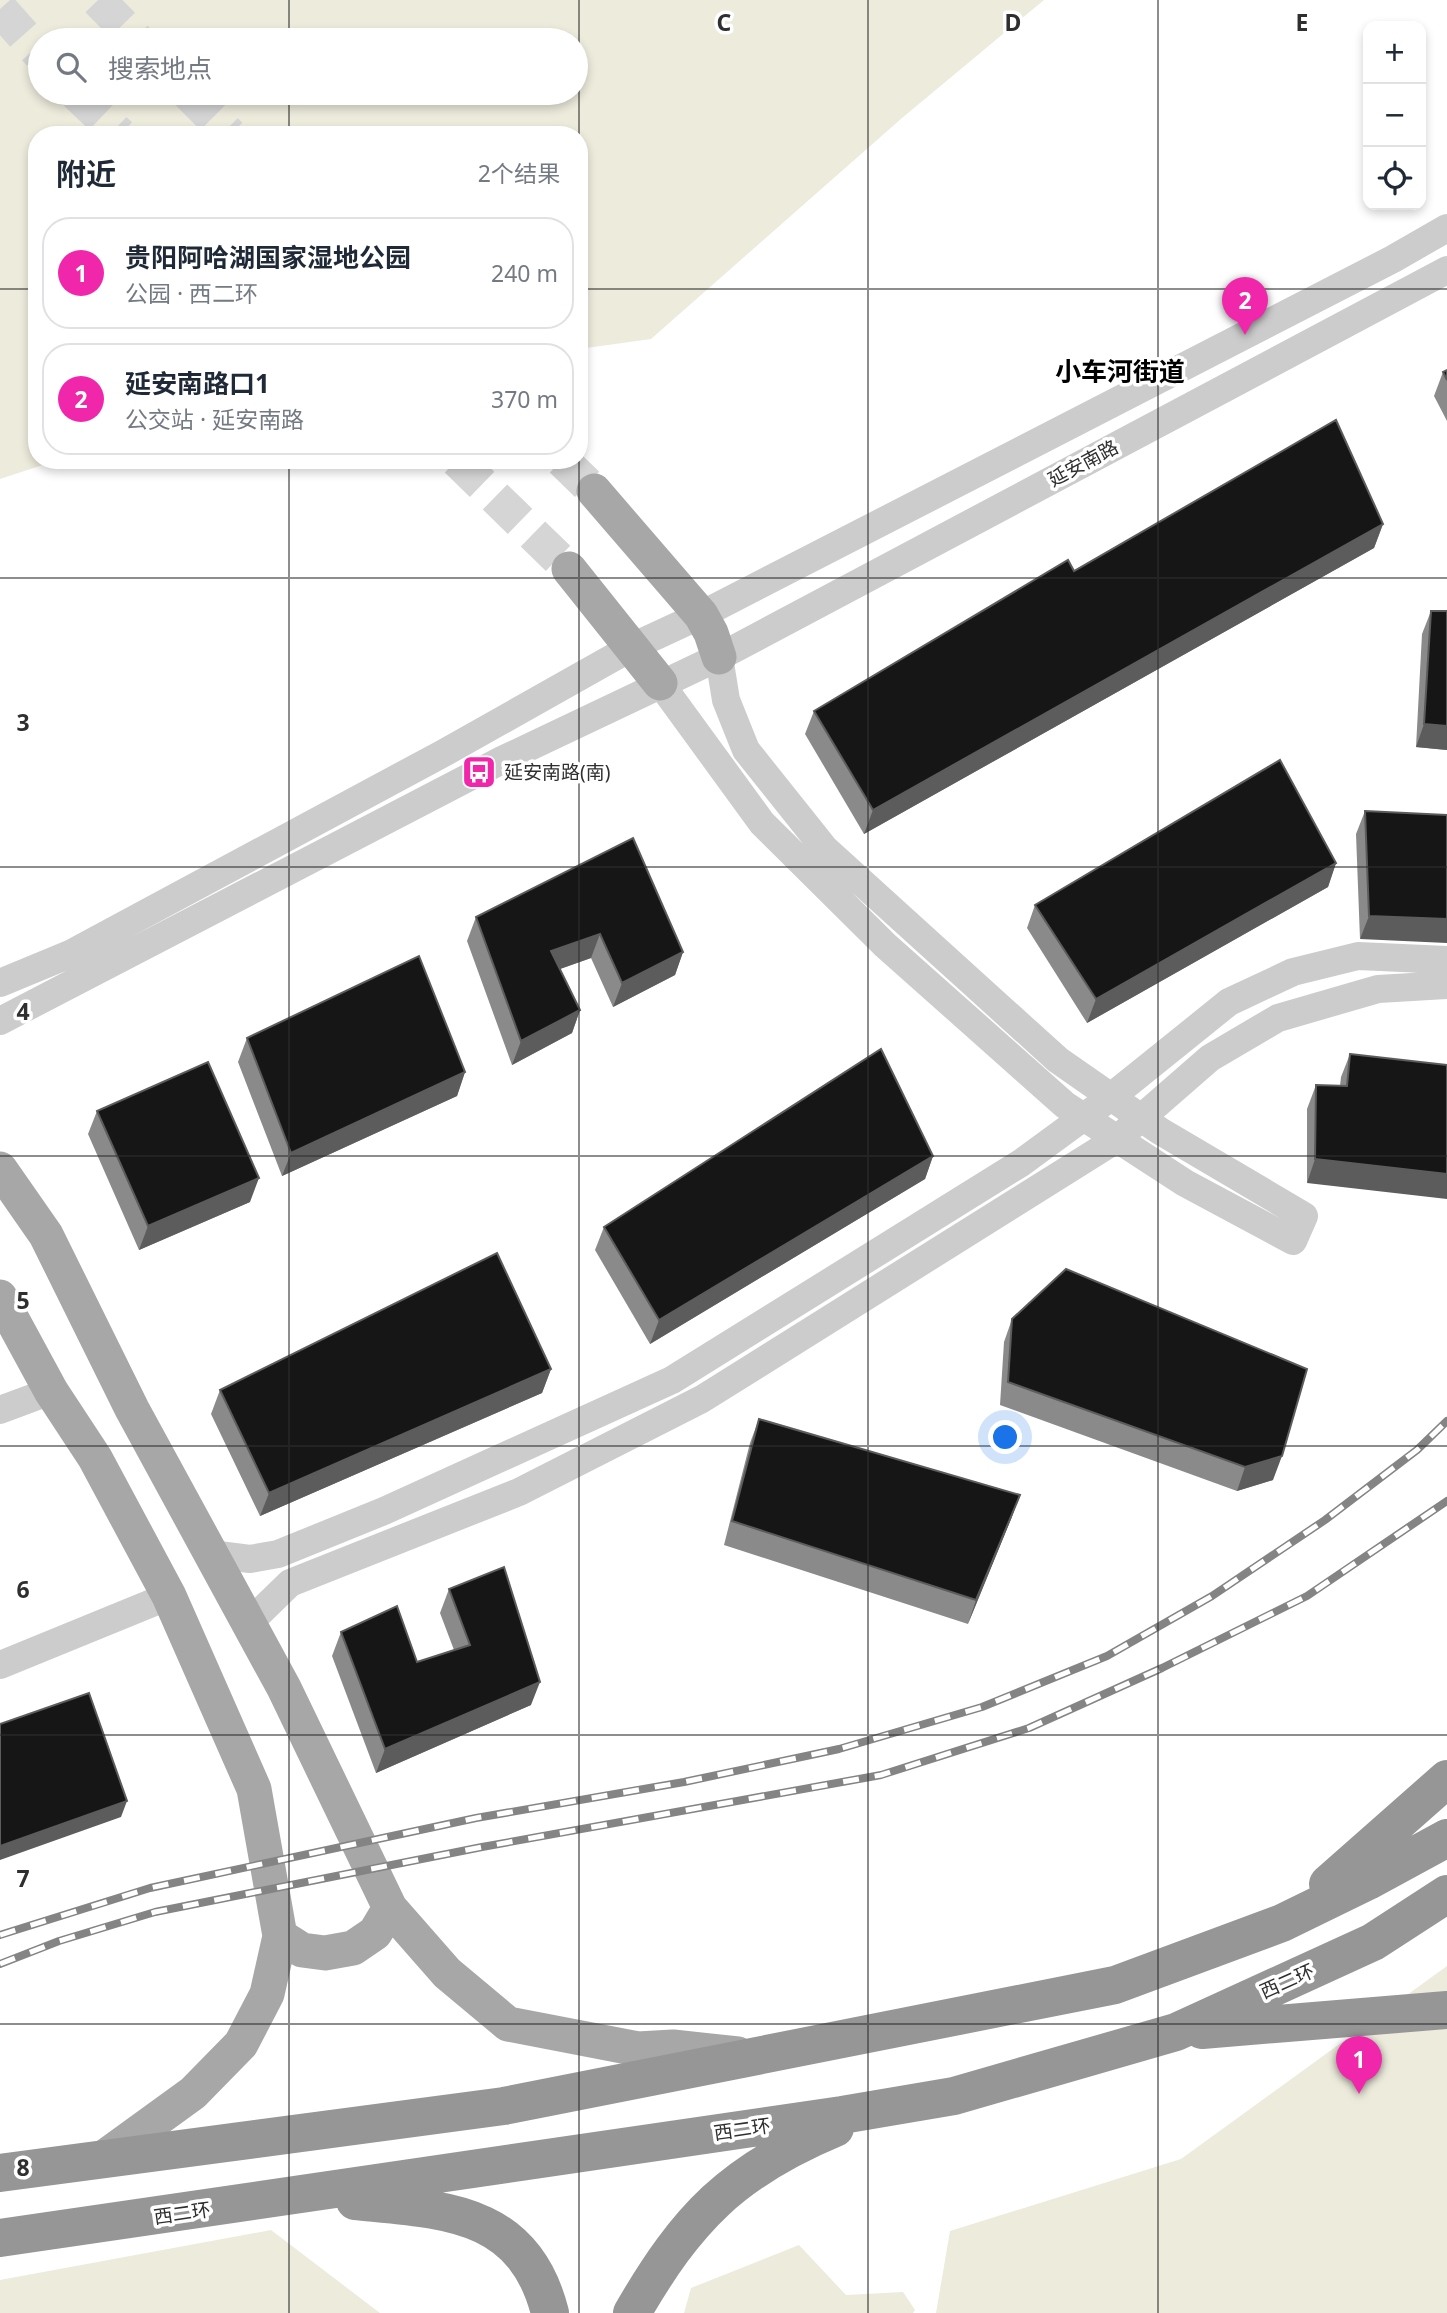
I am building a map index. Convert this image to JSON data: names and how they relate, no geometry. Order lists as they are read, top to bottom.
{
  "streets": {
    "highway": ["西二环"],
    "street": ["延安南路"]
  },
  "districts": ["小车河街道"],
  "places": {
    "bus stop": ["延安南路(南)"]
  },
  "page": {
    "map_buttons": ["+", "−"],
    "search": "搜索地点",
    "heading": ["附近", "2个结果"],
    "list": [
      {
        "mark": "1",
        "name": "贵阳阿哈湖国家湿地公园",
        "note": "公园 · 西二环",
        "value": "240 m"
      },
      {
        "mark": "2",
        "name": "延安南路口1",
        "note": "公交站 · 延安南路",
        "value": "370 m"
      }
    ],
    "pins": ["2", "1"]
  },
  "grid": {
    "columns": ["C", "D", "E"],
    "rows": [
      "3",
      "4",
      "5",
      "6",
      "7",
      "8"
    ]
  }
}
